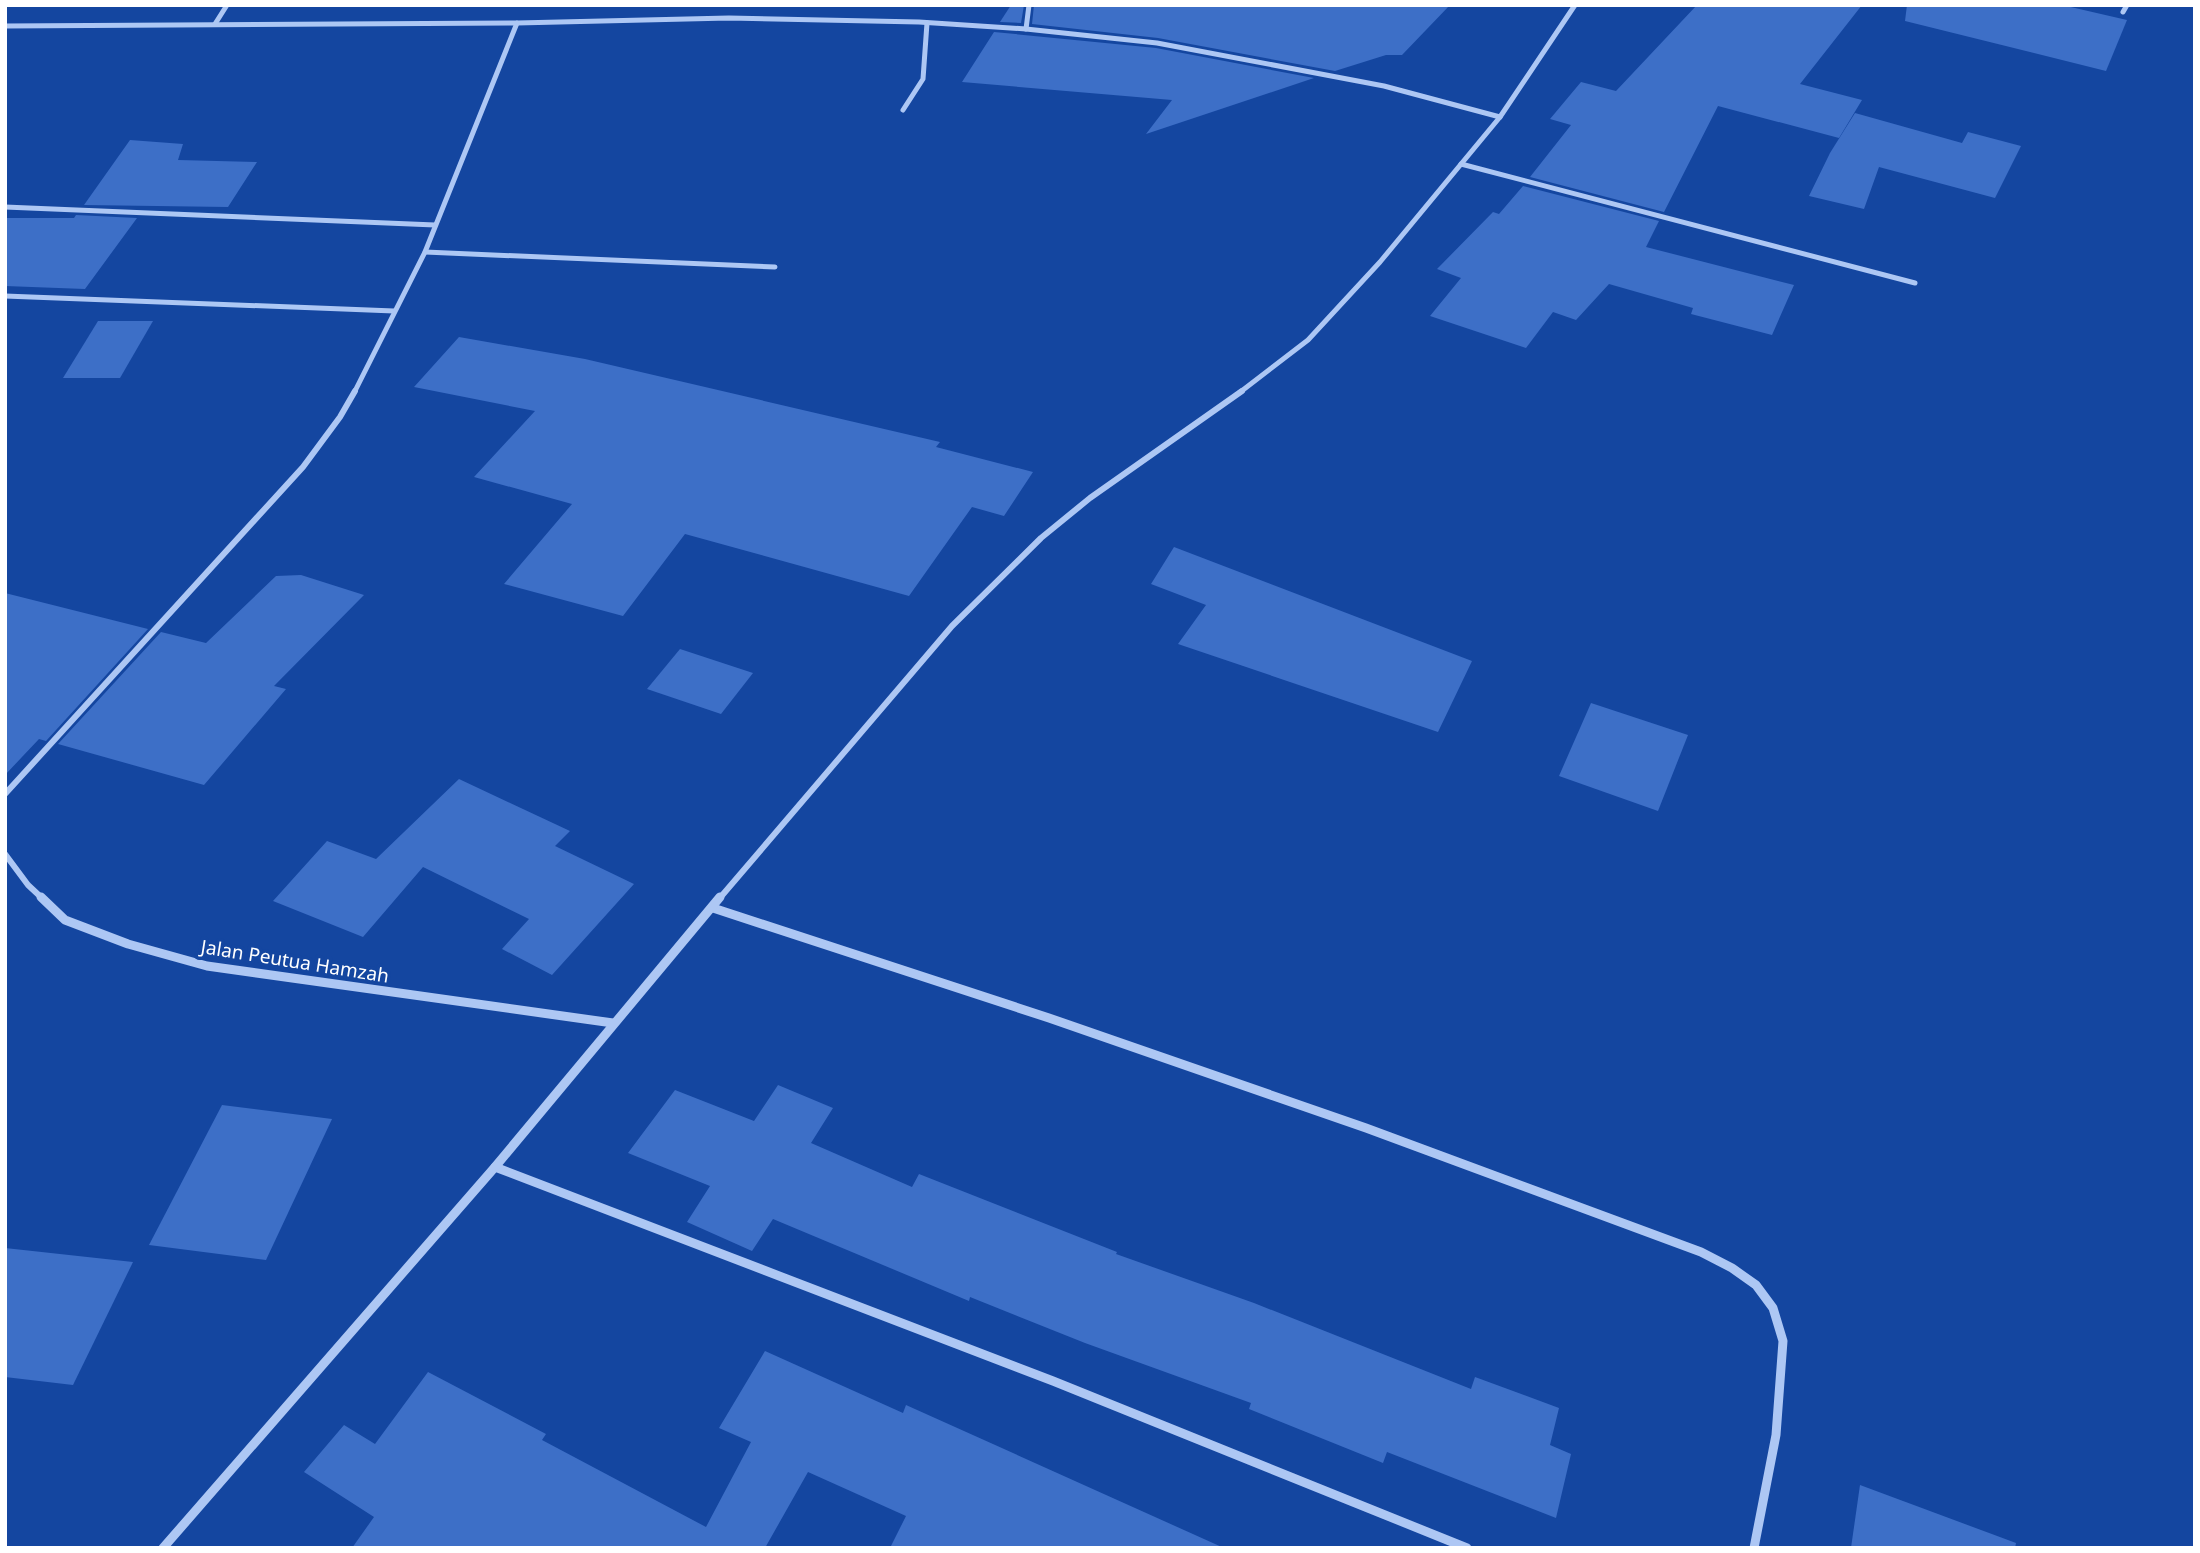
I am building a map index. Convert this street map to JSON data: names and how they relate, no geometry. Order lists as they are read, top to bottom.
{
  "streets": {
    "street": ["Jalan Peutua Hamzah"]
  }
}
